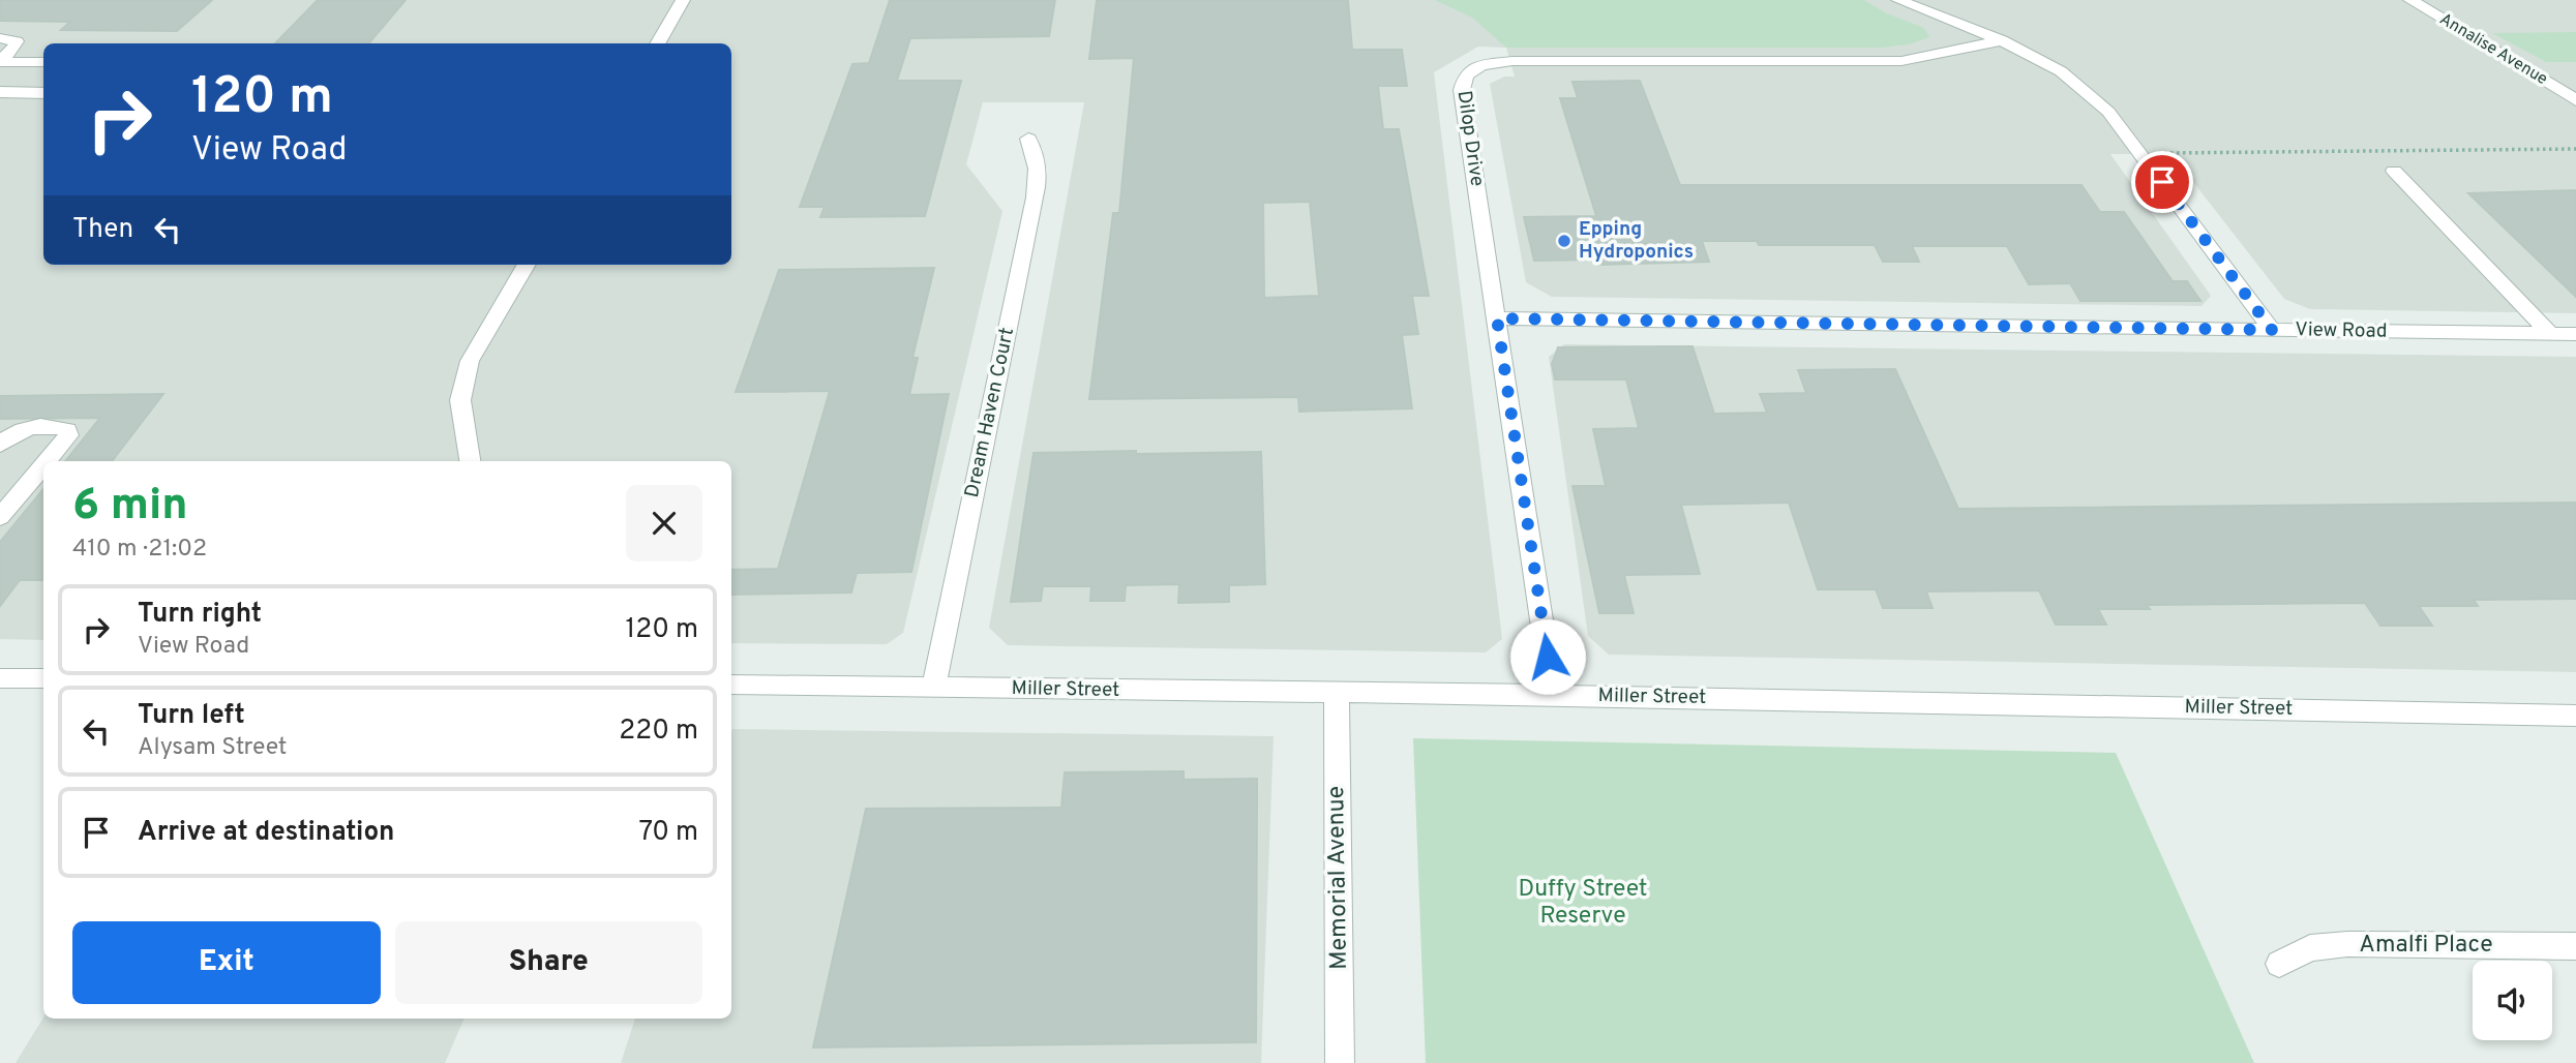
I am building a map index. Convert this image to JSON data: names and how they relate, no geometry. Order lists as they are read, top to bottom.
{
  "streets": {
    "street": [
      "Annalise Avenue",
      "Dilop Drive",
      "View Road",
      "Dream Haven Court",
      "Miller Street",
      "Memorial Avenue",
      "Amalfi Place"
    ]
  },
  "crossings": [
    ["Dilop Drive", "View Road"],
    ["Dilop Drive", "Miller Street"],
    ["Dream Haven Court", "Miller Street"],
    ["Miller Street", "Memorial Avenue"]
  ],
  "parks": ["Duffy Street Reserve"],
  "places": ["Epping Hydroponics"],
  "page": {
    "turn": ["120 m", "View Road"],
    "then": "Then",
    "heading": ["6 min", "410 m · 21:02"],
    "list": [
      {
        "name": "Turn right",
        "note": "View Road",
        "value": "120 m"
      },
      {
        "name": "Turn left",
        "note": "Alysam Street",
        "value": "220 m"
      },
      {
        "name": "Arrive at destination",
        "value": "70 m"
      }
    ],
    "buttons": ["Exit", "Share"]
  }
}
